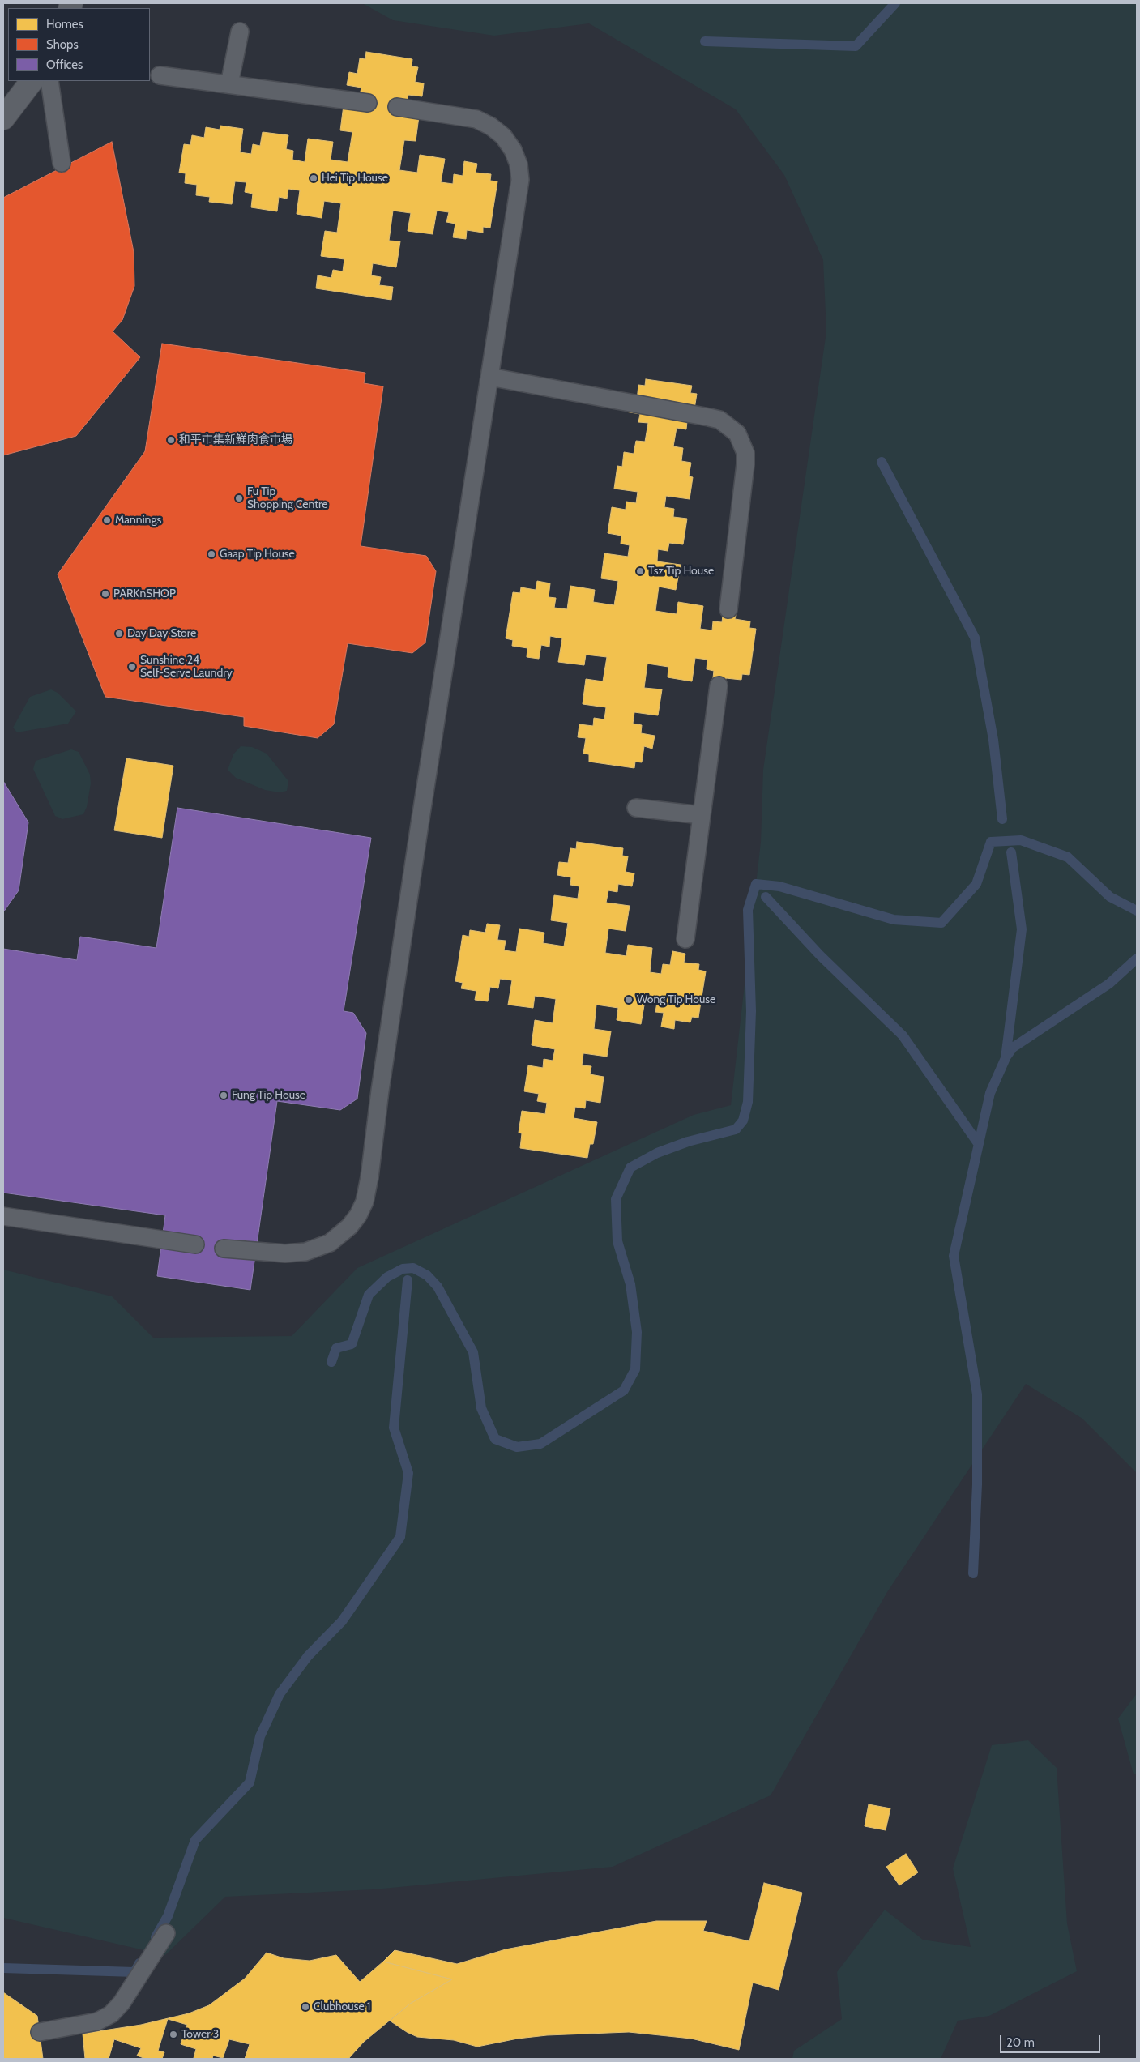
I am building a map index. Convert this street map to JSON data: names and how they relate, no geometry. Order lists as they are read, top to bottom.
{
  "places": [
    "Hei Tip House",
    "和平市集新鮮肉食市場",
    "Fu Tip Shopping Centre",
    "Mannings",
    "Gaap Tip House",
    "Tsz Tip House",
    "PARKnSHOP",
    "Day Day Store",
    "Sunshine 24 Self-Serve Laundry",
    "Wong Tip House",
    "Fung Tip House",
    "Clubhouse 1",
    "Tower 3"
  ],
  "legend": ["Homes", "Shops", "Offices"],
  "scale_bar": "20 m"
}
